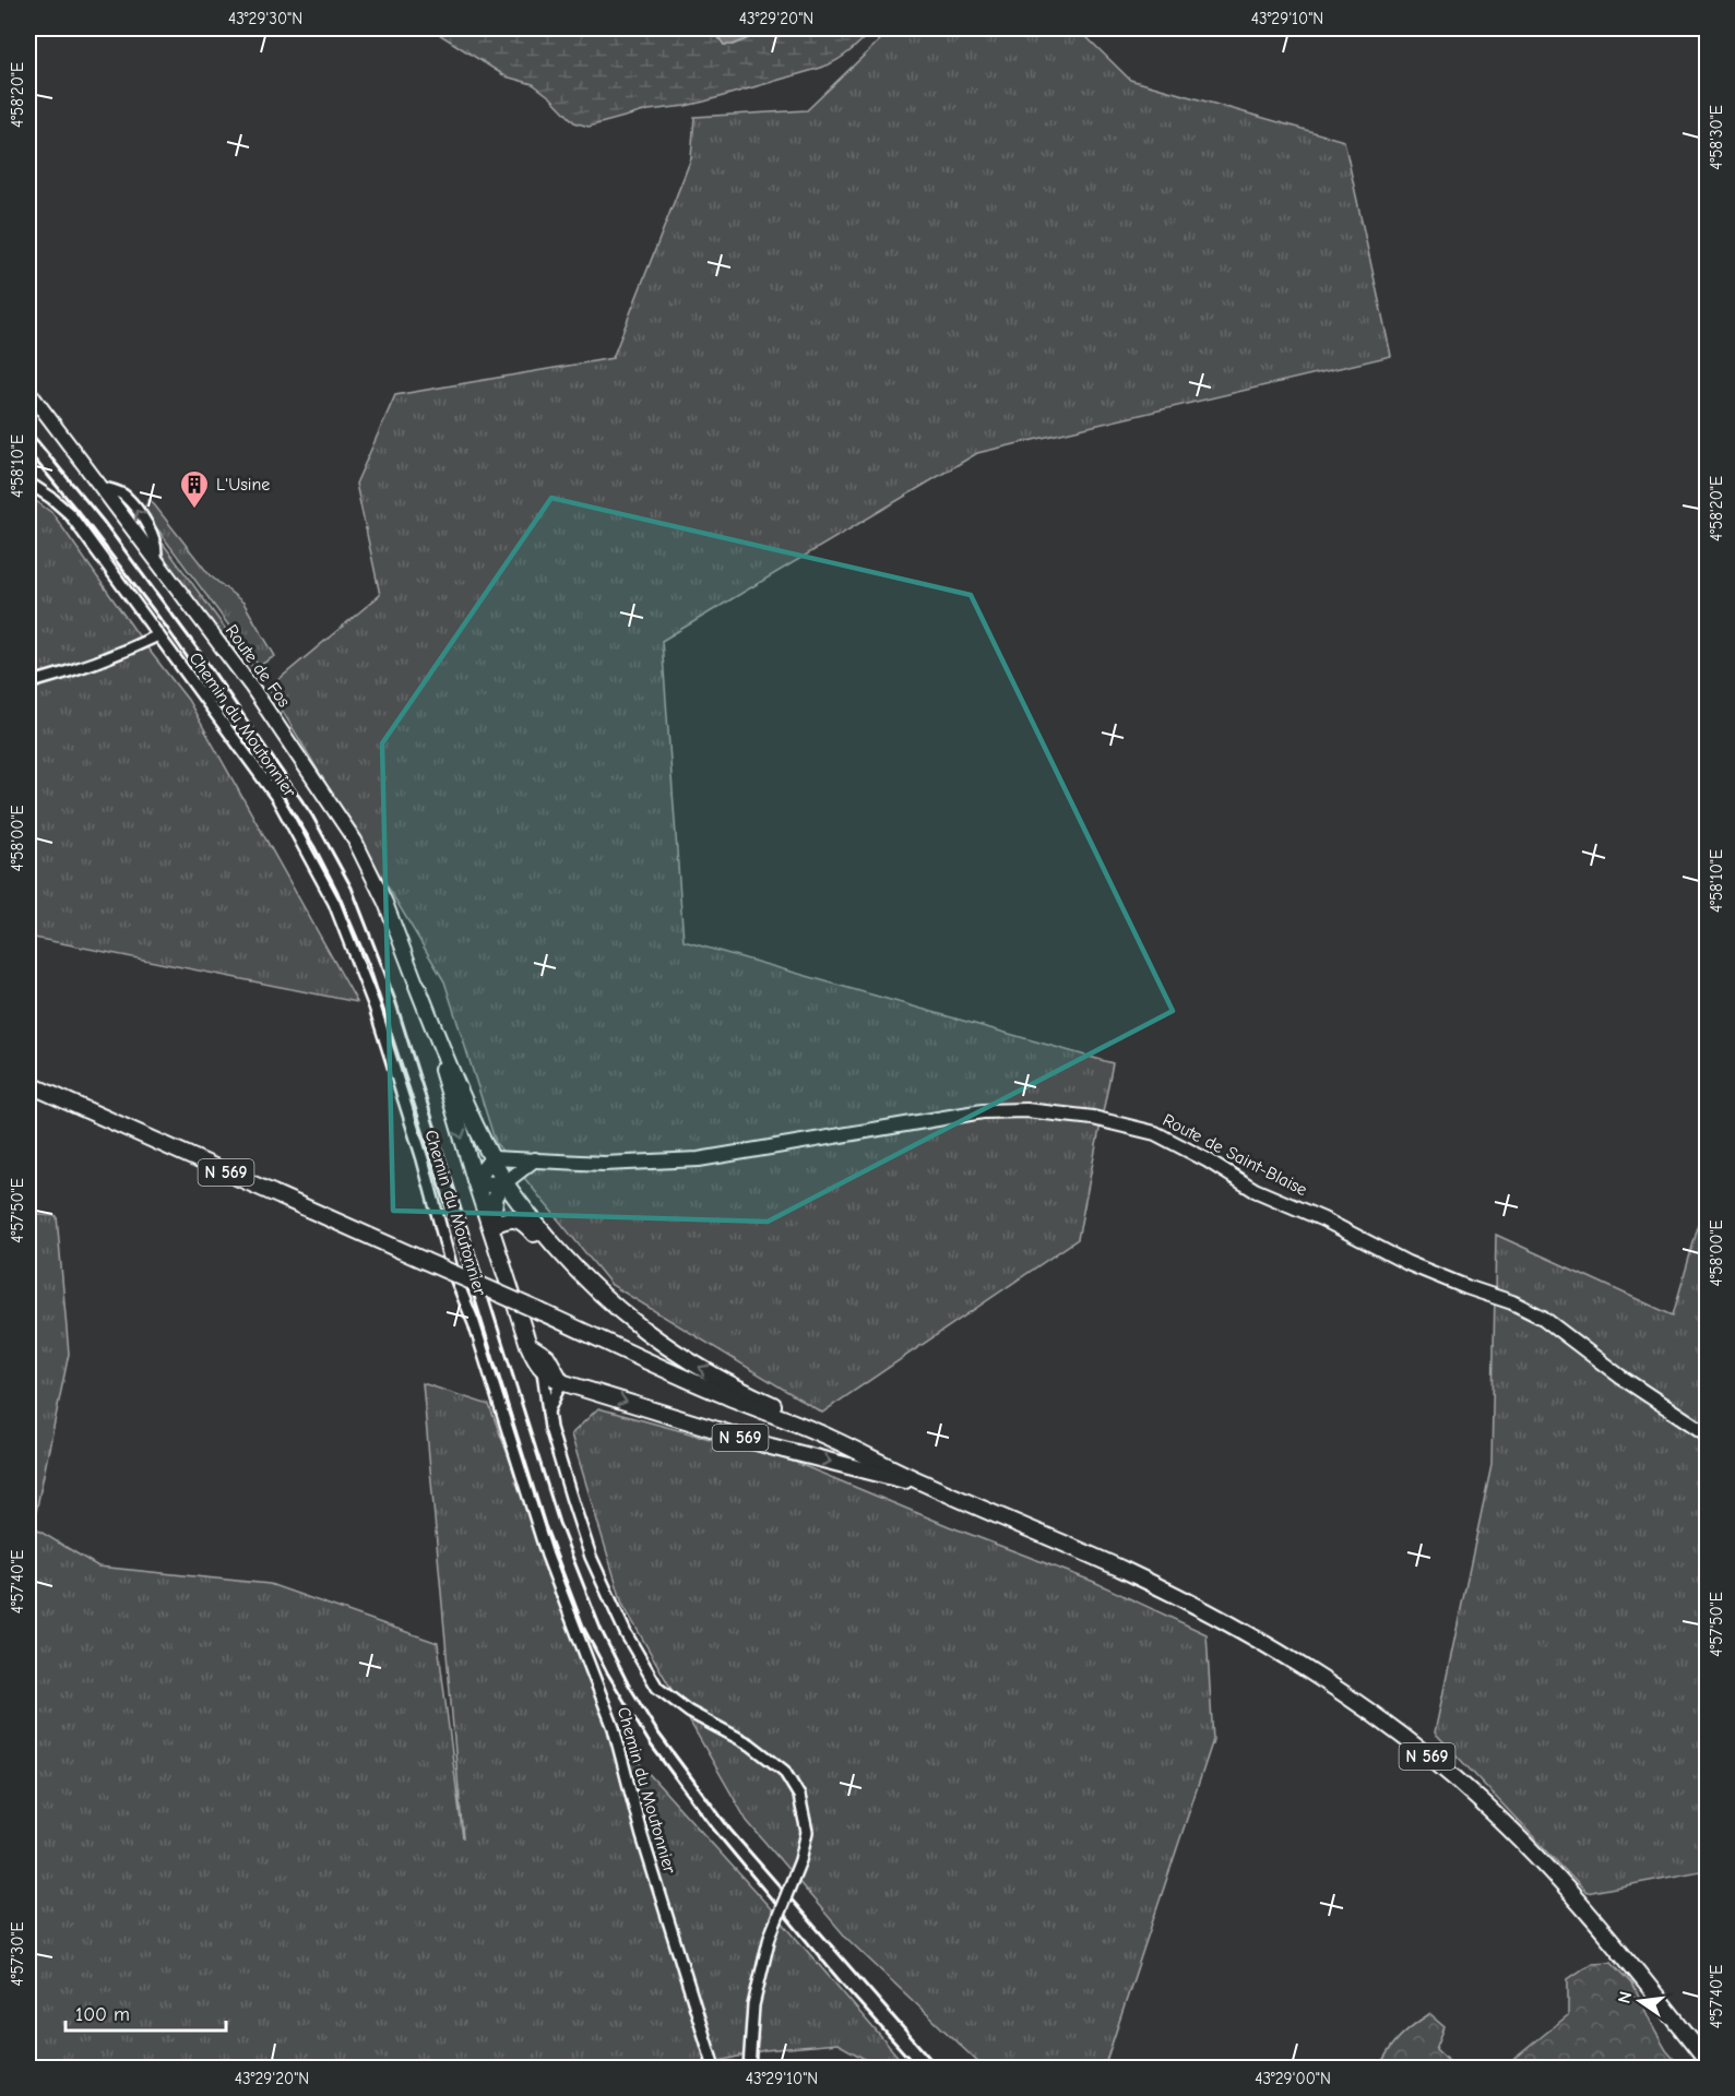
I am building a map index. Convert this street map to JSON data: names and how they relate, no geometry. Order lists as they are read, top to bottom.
{
  "streets": {
    "main road": ["N 569"],
    "street": ["Route de Fos", "Chemin du Moutonnier", "Route de Saint-Blaise"]
  },
  "places": {
    "building": ["L'Usine"]
  },
  "scale_bar": "100 m",
  "north": "left",
  "coordinates": [
    "43°29'30\"N",
    "43°29'20\"N",
    "43°29'10\"N",
    "4°58'20\"E",
    "4°58'30\"E",
    "4°58'10\"E",
    "4°58'00\"E",
    "4°57'50\"E",
    "4°57'40\"E",
    "4°57'30\"E",
    "43°29'00\"N"
  ]
}
